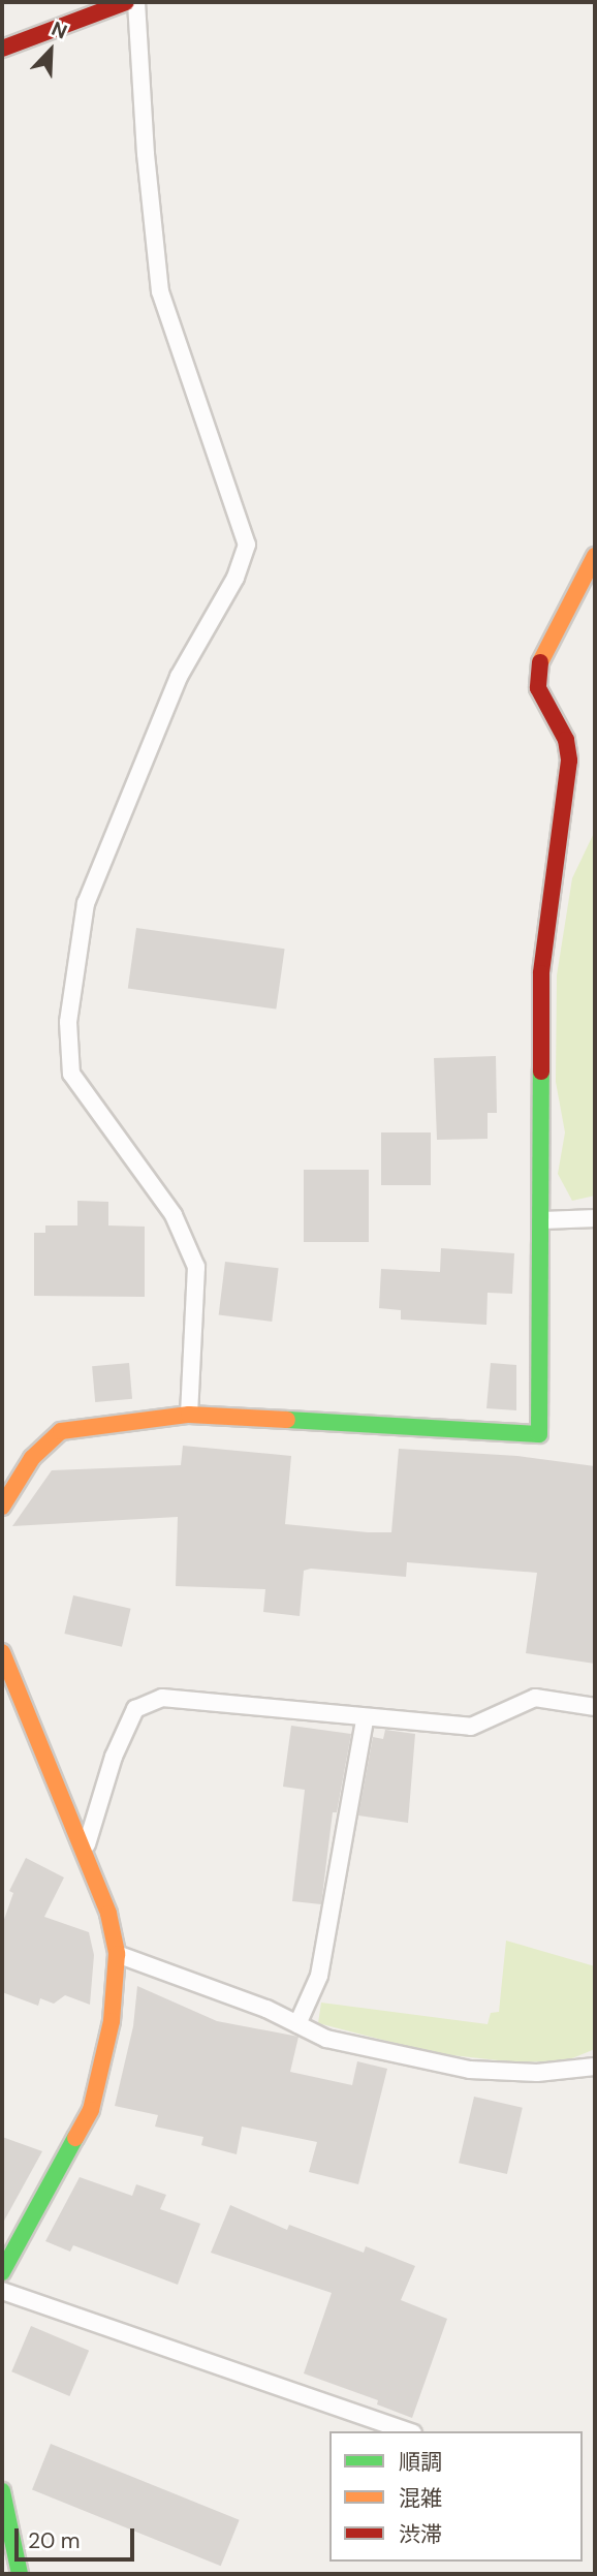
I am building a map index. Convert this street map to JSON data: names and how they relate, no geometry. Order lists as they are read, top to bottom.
{
  "legend": ["順調", "混雑", "渋滞"],
  "scale_bar": "20 m",
  "north": "top right"
}
